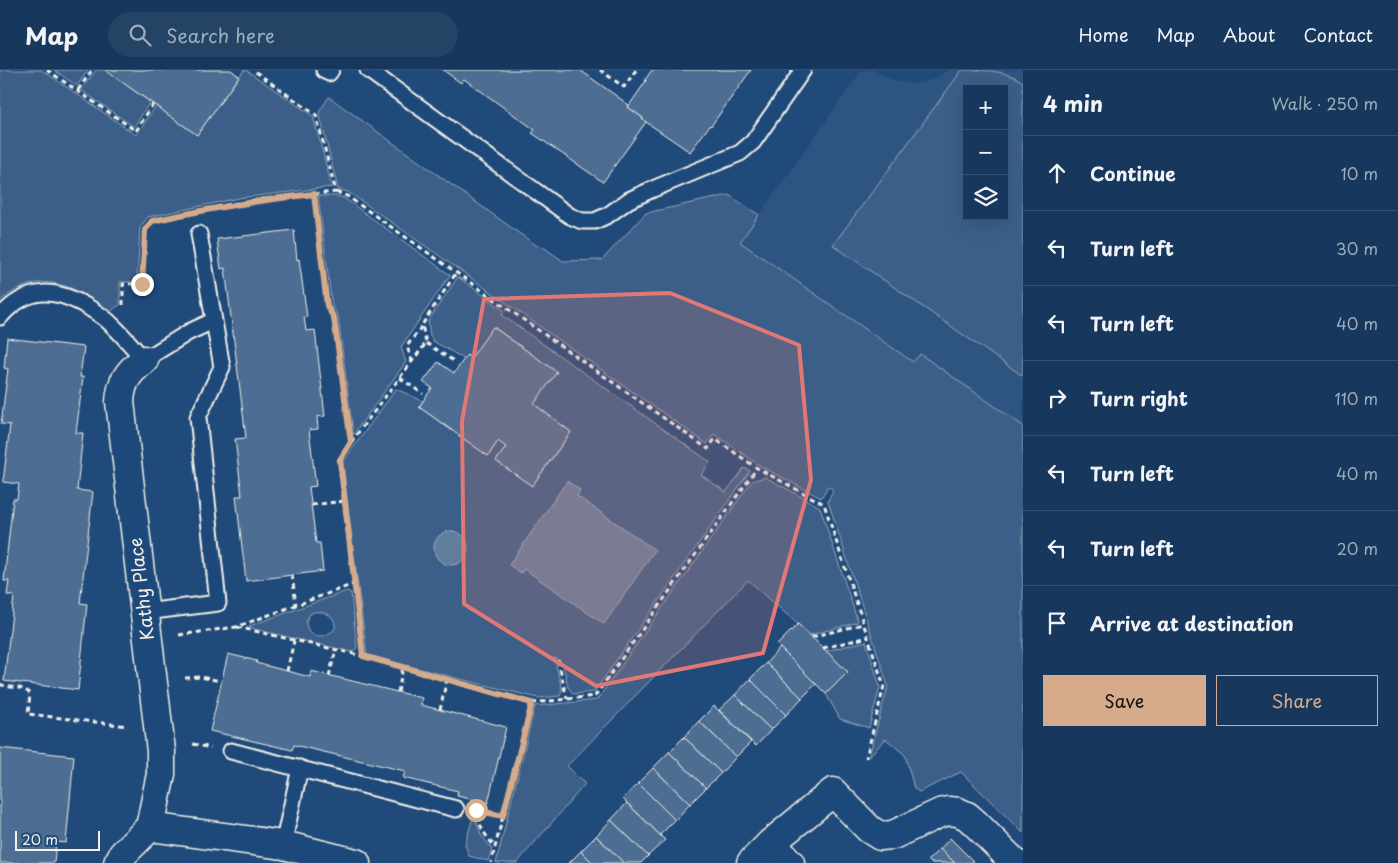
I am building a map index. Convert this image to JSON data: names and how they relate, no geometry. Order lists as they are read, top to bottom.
{
  "streets": {
    "street": ["Kathy Place"]
  },
  "scale_bar": "20 m",
  "page": {
    "header": "Map",
    "search": "Search here",
    "nav": [
      "Home",
      "Map",
      "About",
      "Contact"
    ],
    "heading": ["4 min", "Walk · 250 m"],
    "map_buttons": ["+", "−"],
    "list": [
      ["Continue", "10 m"],
      ["Turn left", "30 m"],
      ["Turn left", "40 m"],
      ["Turn right", "110 m"],
      ["Turn left", "40 m"],
      ["Turn left", "20 m"],
      "Arrive at destination"
    ],
    "buttons": ["Save", "Share"],
    "scale": "20 m"
  }
}
